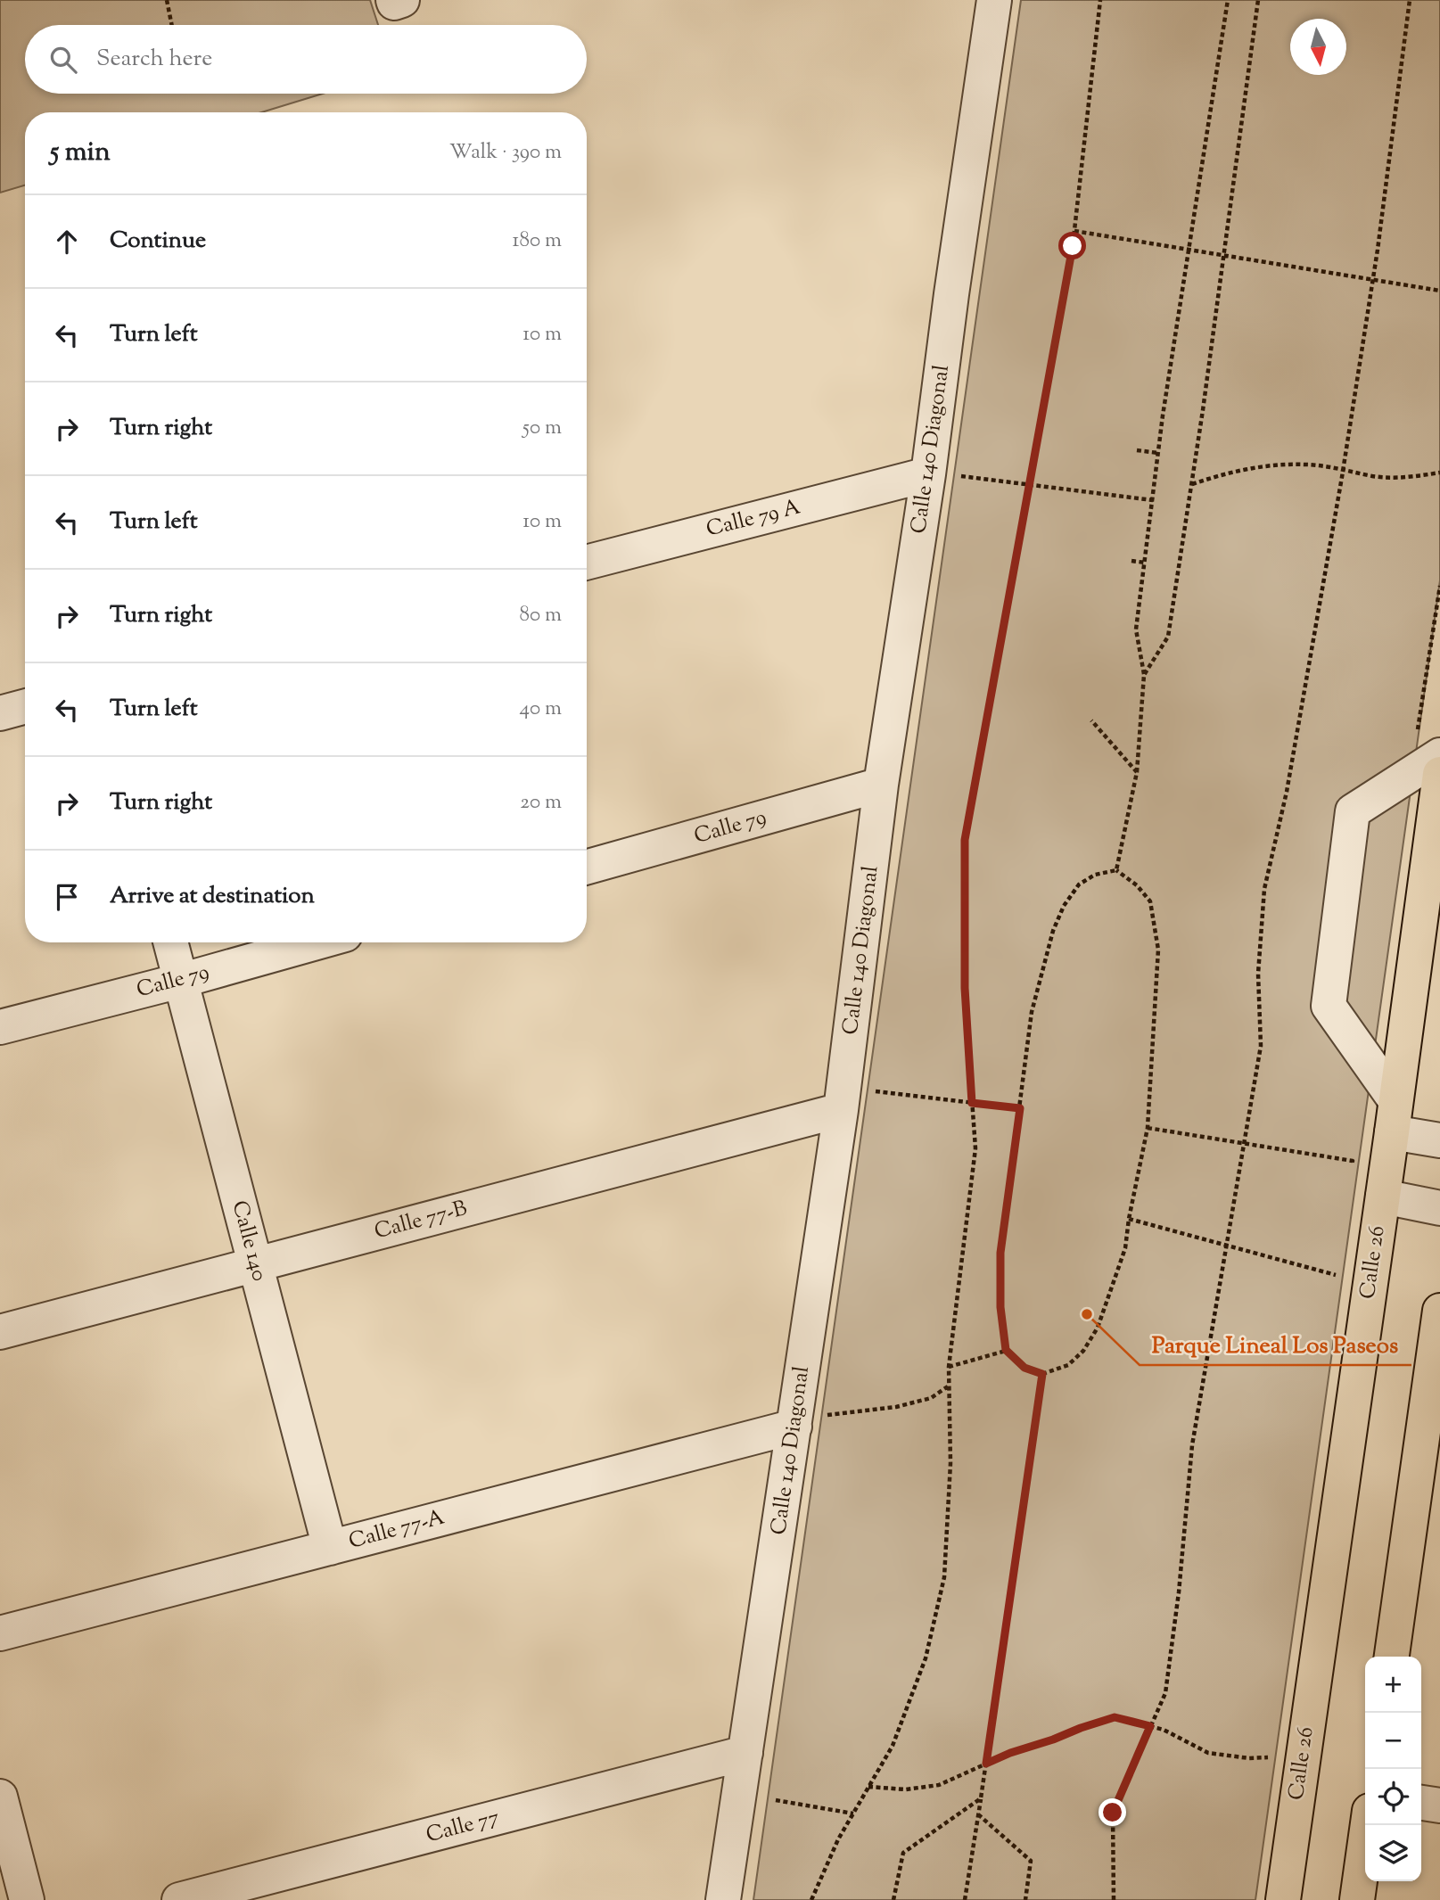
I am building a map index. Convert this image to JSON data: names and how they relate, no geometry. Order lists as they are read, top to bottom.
{
  "streets": {
    "main road": ["Calle 26"],
    "street": [
      "Calle 140 Diagonal",
      "Calle 79 A",
      "Calle 79",
      "Calle 77-B",
      "Calle 140",
      "Calle 77-A",
      "Calle 77"
    ]
  },
  "crossings": [
    ["Calle 140 Diagonal", "Calle 79 A"],
    ["Calle 140 Diagonal", "Calle 79"],
    ["Calle 140 Diagonal", "Calle 77-B"],
    ["Calle 140 Diagonal", "Calle 77-A"],
    ["Calle 140 Diagonal", "Calle 77"],
    ["Calle 79", "Calle 140"],
    ["Calle 77-B", "Calle 140"],
    ["Calle 140", "Calle 77-A"]
  ],
  "places": ["Parque Lineal Los Paseos"],
  "north": "bottom",
  "page": {
    "search": "Search here",
    "heading": ["5 min", "Walk · 390 m"],
    "list": [
      ["Continue", "180 m"],
      ["Turn left", "10 m"],
      ["Turn right", "50 m"],
      ["Turn left", "10 m"],
      ["Turn right", "80 m"],
      ["Turn left", "40 m"],
      ["Turn right", "20 m"],
      "Arrive at destination"
    ],
    "map_buttons": ["+", "−"]
  }
}
